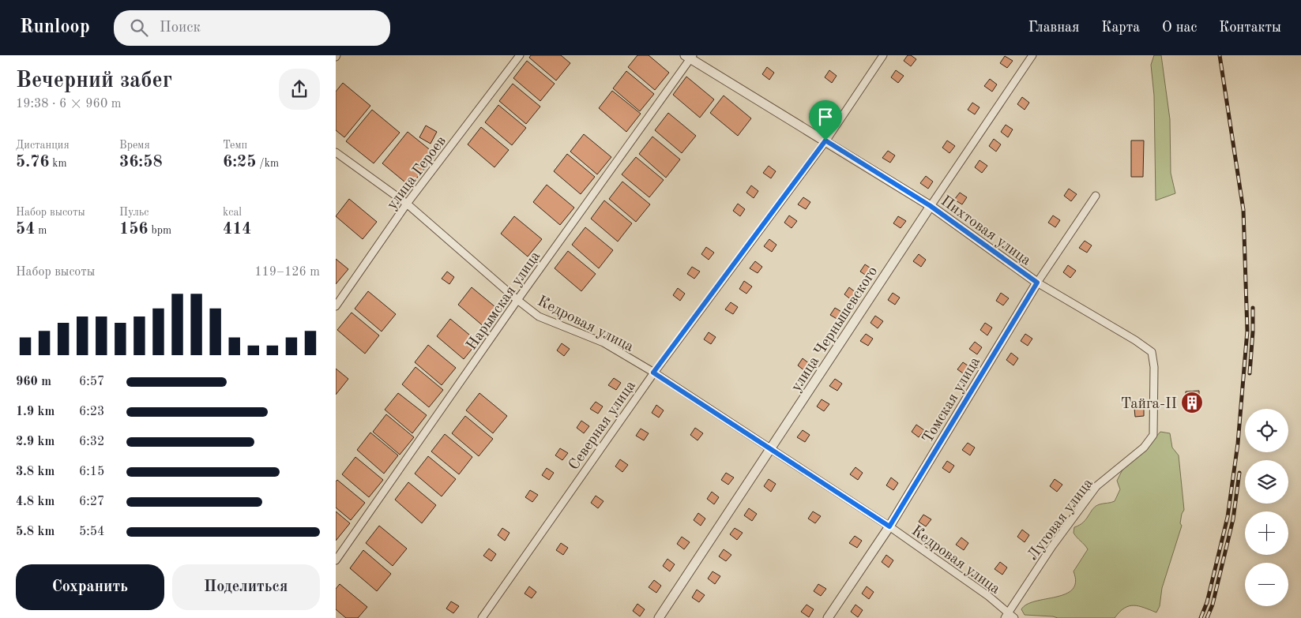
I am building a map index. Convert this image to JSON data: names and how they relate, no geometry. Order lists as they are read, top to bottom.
{
  "streets": {
    "street": [
      "улица Героев",
      "Пихтовая улица",
      "Нарымская улица",
      "Кедровая улица",
      "улица Чернышевского",
      "Томская улица",
      "Северная улица",
      "Луговая улица"
    ]
  },
  "crossings": [
    ["улица Героев", "Кедровая улица"],
    ["Пихтовая улица", "Нарымская улица"],
    ["Пихтовая улица", "улица Чернышевского"],
    ["Пихтовая улица", "Томская улица"],
    ["Пихтовая улица", "Северная улица"],
    ["Пихтовая улица", "Луговая улица"],
    ["Нарымская улица", "Кедровая улица"],
    ["Кедровая улица", "улица Чернышевского"],
    ["Кедровая улица", "Томская улица"],
    ["Кедровая улица", "Северная улица"],
    ["Кедровая улица", "Луговая улица"]
  ],
  "places": {
    "building": ["Тайга-II"]
  },
  "page": {
    "header": "Runloop",
    "search": "Поиск",
    "nav": [
      "Главная",
      "Карта",
      "О нас",
      "Контакты"
    ],
    "heading": ["Вечерний забег", "19:38 · 6 × 960 m"],
    "stats": [
      ["Дистанция", "5.76 km"],
      ["Время", "36:58"],
      ["Темп", "6:25 /km"],
      ["Набор высоты", "54 m"],
      ["Пульс", "156 bpm"],
      ["kcal", "414"]
    ],
    "chart": ["Набор высоты", "119–126 m"],
    "list": [
      {
        "name": "960 m",
        "note": "6:57"
      },
      {
        "name": "1.9 km",
        "note": "6:23"
      },
      {
        "name": "2.9 km",
        "note": "6:32"
      },
      {
        "name": "3.8 km",
        "note": "6:15"
      },
      {
        "name": "4.8 km",
        "note": "6:27"
      },
      {
        "name": "5.8 km",
        "note": "5:54"
      }
    ],
    "map_buttons": ["+", "−"],
    "buttons": ["Сохранить", "Поделиться"]
  }
}
